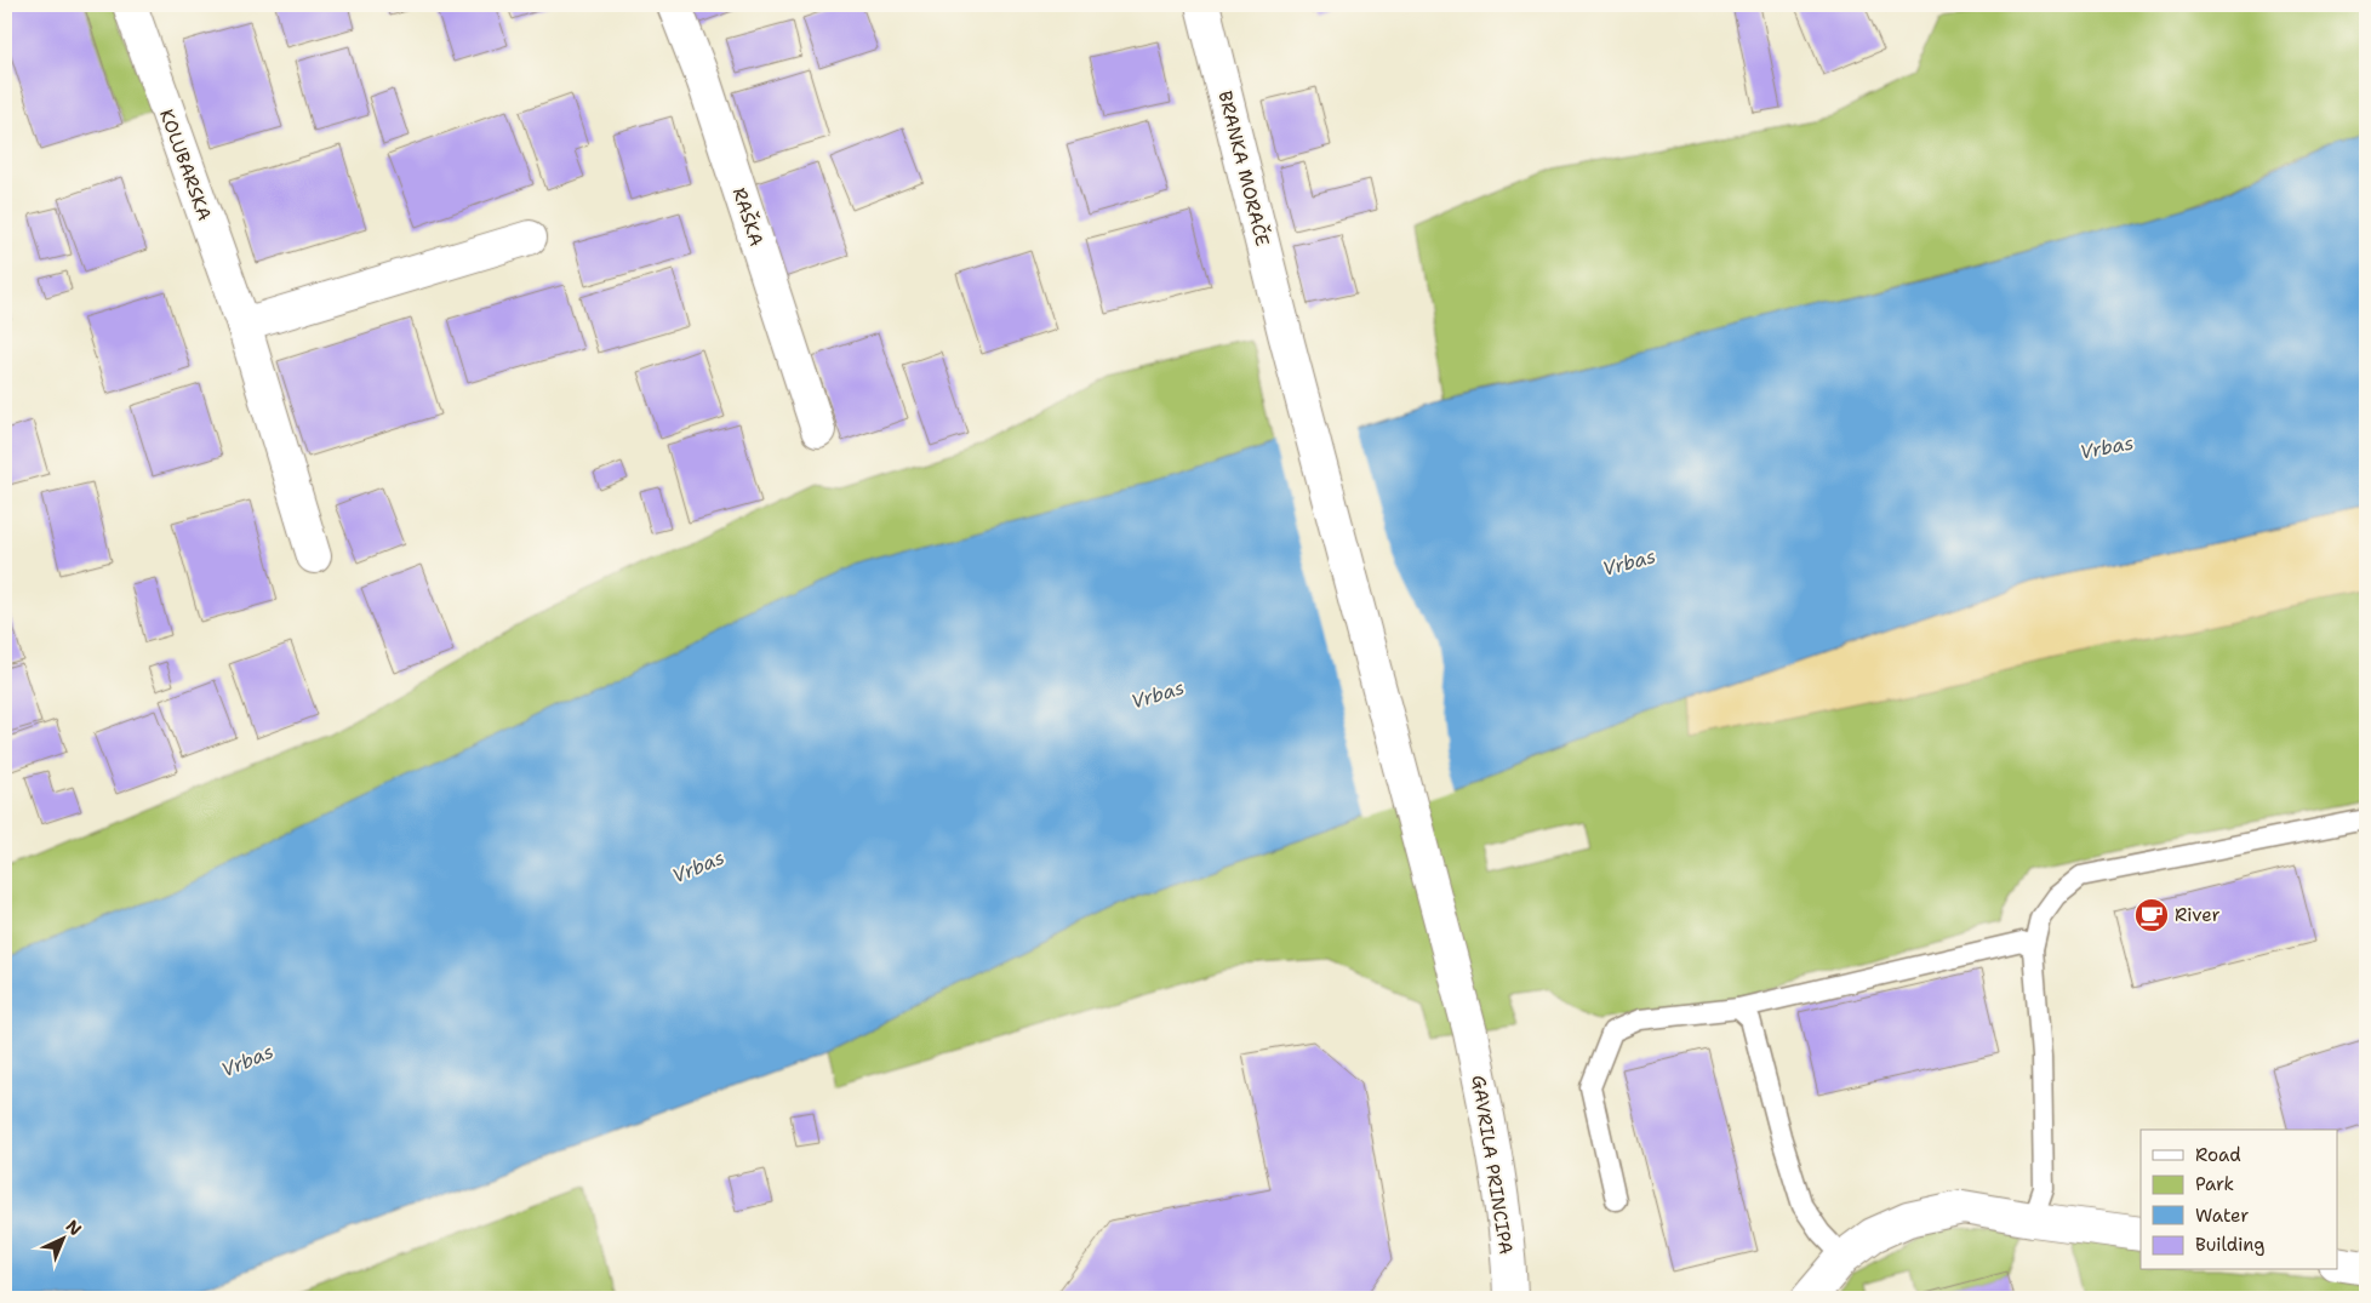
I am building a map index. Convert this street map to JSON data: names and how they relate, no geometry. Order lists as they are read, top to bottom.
{
  "streets": {
    "street": [
      "KOLUBARSKA",
      "BRANKA MORAČE",
      "RAŠKA",
      "GAVRILA PRINCIPA"
    ]
  },
  "crossings": [
    ["BRANKA MORAČE", "GAVRILA PRINCIPA"]
  ],
  "water": ["Vrbas"],
  "places": {
    "cafe": ["River"]
  },
  "legend": [
    "Road",
    "Park",
    "Water",
    "Building"
  ],
  "north": "top right"
}
